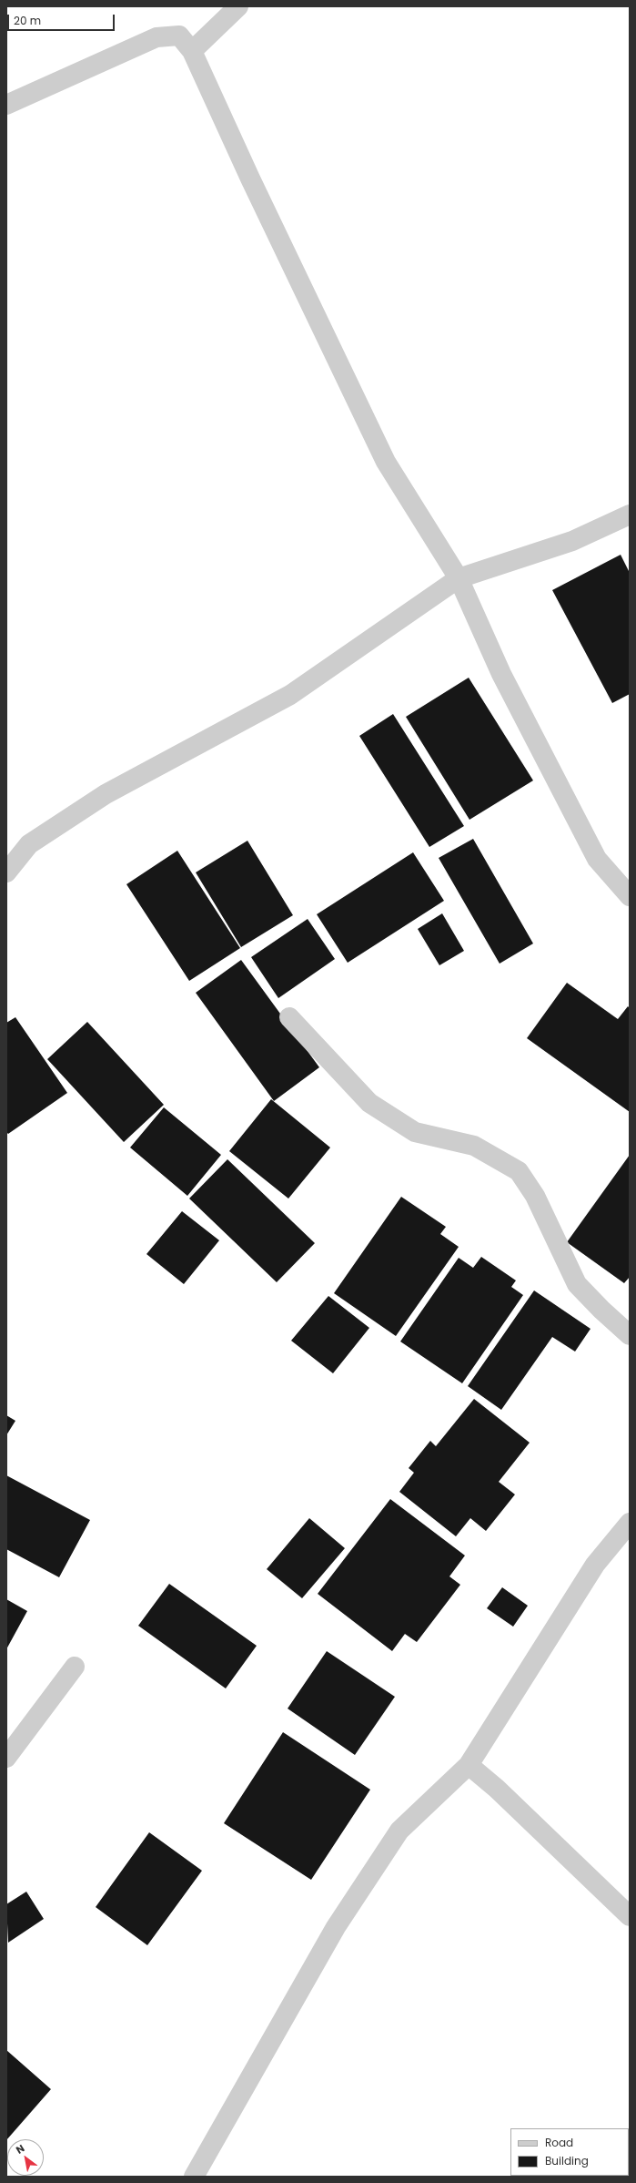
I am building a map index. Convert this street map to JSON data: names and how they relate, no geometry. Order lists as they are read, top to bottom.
{
  "legend": ["Road", "Building"],
  "scale_bar": "20 m",
  "north": "top left"
}
